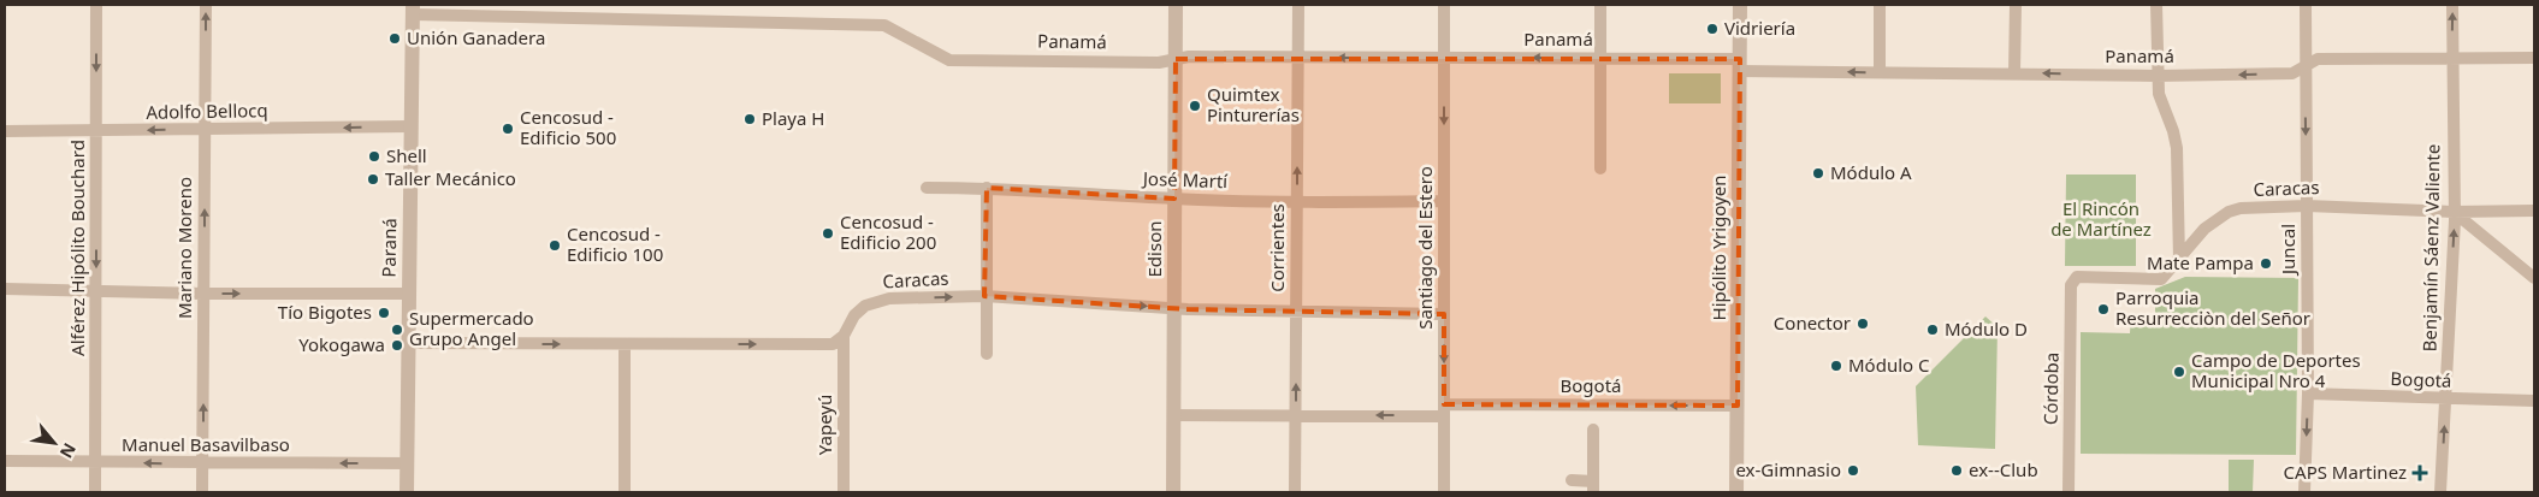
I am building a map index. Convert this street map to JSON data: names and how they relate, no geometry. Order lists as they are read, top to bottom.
{
  "streets": {
    "street": [
      "Panamá",
      "Adolfo Bellocq",
      "José Martí",
      "Caracas",
      "Alférez Hipólito Bouchard",
      "Mariano Moreno",
      "Paraná",
      "Corrientes",
      "Santiago del Estero",
      "Hipólito Yrigoyen",
      "Benjamín Sáenz Valiente",
      "Edison",
      "Juncal",
      "Bogotá",
      "Córdoba",
      "Yapeyú",
      "Manuel Basavilbaso"
    ]
  },
  "crossings": [
    ["Panamá", "Paraná"],
    ["Panamá", "Corrientes"],
    ["Panamá", "Santiago del Estero"],
    ["Panamá", "Hipólito Yrigoyen"],
    ["Panamá", "Benjamín Sáenz Valiente"],
    ["Panamá", "Edison"],
    ["Panamá", "Juncal"],
    ["Adolfo Bellocq", "Alférez Hipólito Bouchard"],
    ["Adolfo Bellocq", "Mariano Moreno"],
    ["Adolfo Bellocq", "Paraná"],
    ["José Martí", "Corrientes"],
    ["José Martí", "Santiago del Estero"],
    ["José Martí", "Edison"],
    ["Caracas", "Corrientes"],
    ["Caracas", "Santiago del Estero"],
    ["Caracas", "Benjamín Sáenz Valiente"],
    ["Caracas", "Edison"],
    ["Caracas", "Juncal"],
    ["Caracas", "Córdoba"],
    ["Caracas", "Yapeyú"],
    ["Alférez Hipólito Bouchard", "Manuel Basavilbaso"],
    ["Mariano Moreno", "Manuel Basavilbaso"],
    ["Paraná", "Manuel Basavilbaso"],
    ["Corrientes", "Bogotá"],
    ["Santiago del Estero", "Bogotá"],
    ["Hipólito Yrigoyen", "Bogotá"],
    ["Benjamín Sáenz Valiente", "Bogotá"],
    ["Edison", "Bogotá"],
    ["Juncal", "Bogotá"]
  ],
  "one_way": [
    "Adolfo Bellocq",
    "Alférez Hipólito Bouchard",
    "Mariano Moreno",
    "Corrientes",
    "Santiago del Estero",
    "Benjamín Sáenz Valiente",
    "Juncal",
    "Bogotá",
    "Manuel Basavilbaso"
  ],
  "parks": ["El Rincón de Martínez"],
  "places": {
    "other": [
      "Vidriería",
      "Unión Ganadera",
      "Quimtex Pinturerías",
      "Playa H",
      "Cencosud - Edificio 500",
      "Shell",
      "Módulo A",
      "Taller Mecánico",
      "Cencosud - Edificio 200",
      "Cencosud - Edificio 100",
      "Mate Pampa",
      "Parroquia Resurrecciòn del Señor",
      "Tío Bigotes",
      "Conector",
      "Supermercado Grupo Angel",
      "Módulo D",
      "Yokogawa",
      "Módulo C",
      "Campo de Deportes Municipal Nro 4",
      "ex-Gimnasio",
      "ex--Club"
    ],
    "health": ["CAPS Martinez"]
  },
  "north": "bottom right"
}
